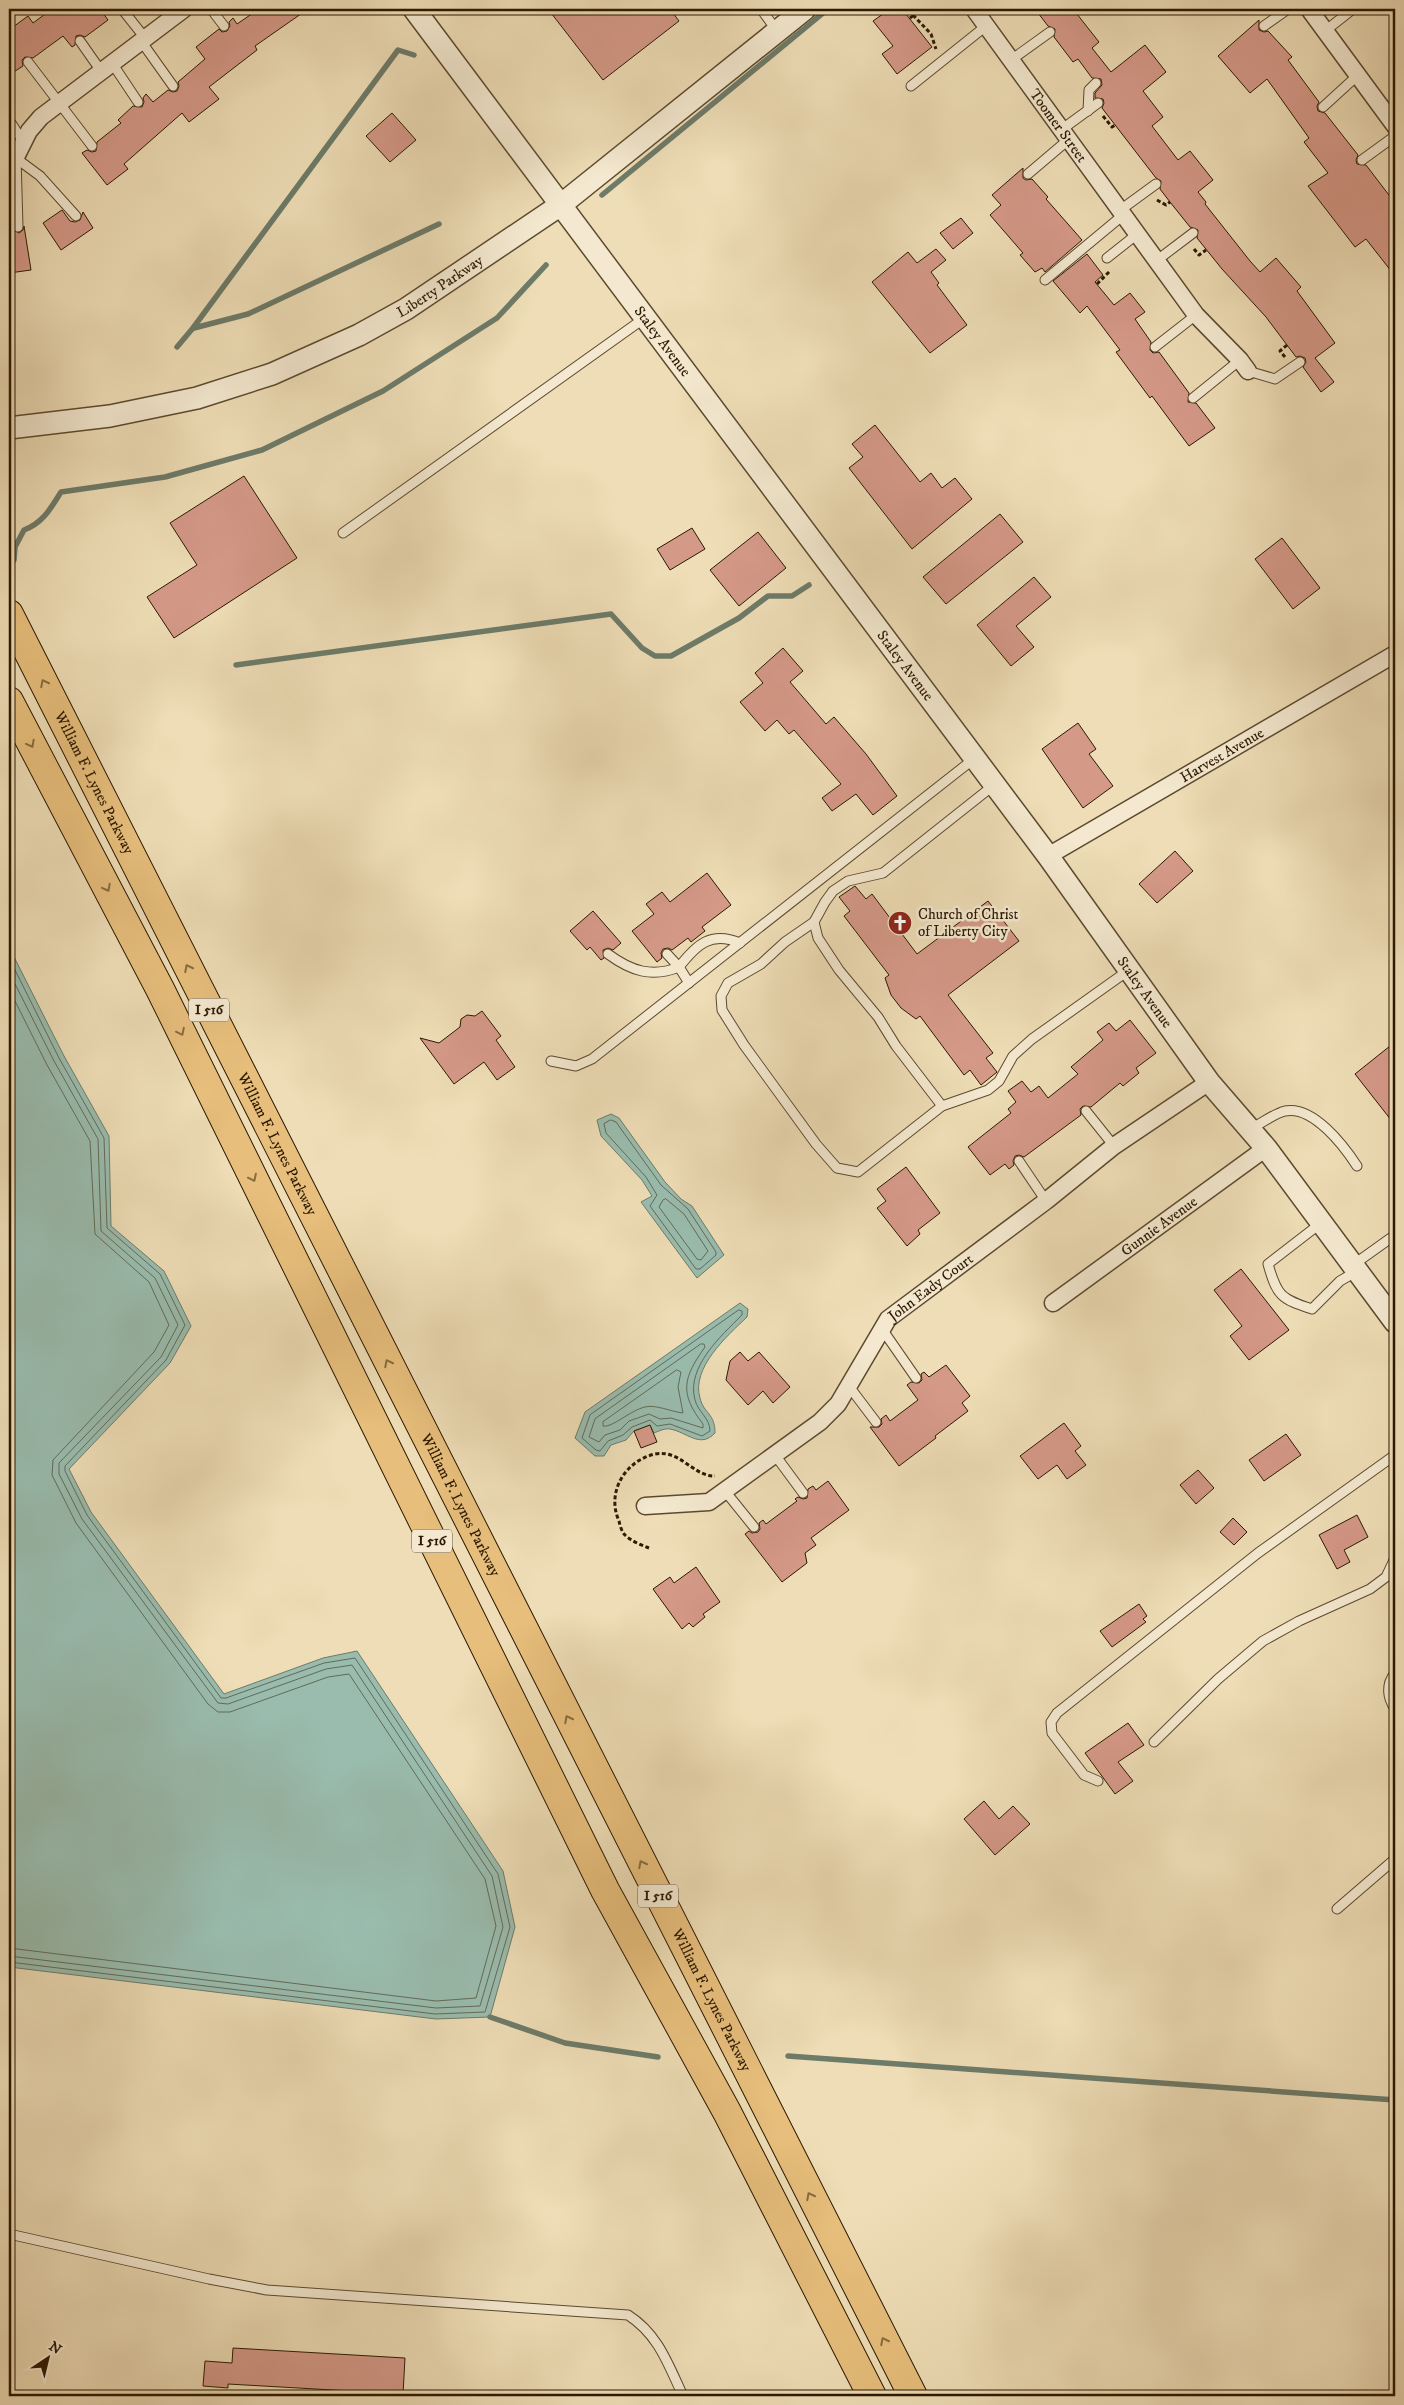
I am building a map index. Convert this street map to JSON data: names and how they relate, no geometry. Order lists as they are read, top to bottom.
{
  "streets": {
    "highway": ["William F. Lynes Parkway", "I 516"],
    "street": [
      "Toomer Street",
      "Liberty Parkway",
      "Staley Avenue",
      "Harvest Avenue",
      "Gunnie Avenue",
      "John Eady Court"
    ]
  },
  "crossings": [
    ["Liberty Parkway", "Staley Avenue"],
    ["Staley Avenue", "Harvest Avenue"],
    ["Staley Avenue", "Gunnie Avenue"],
    ["Staley Avenue", "John Eady Court"]
  ],
  "places": {
    "church": ["Church of Christ of Liberty City"]
  },
  "north": "top right"
}
